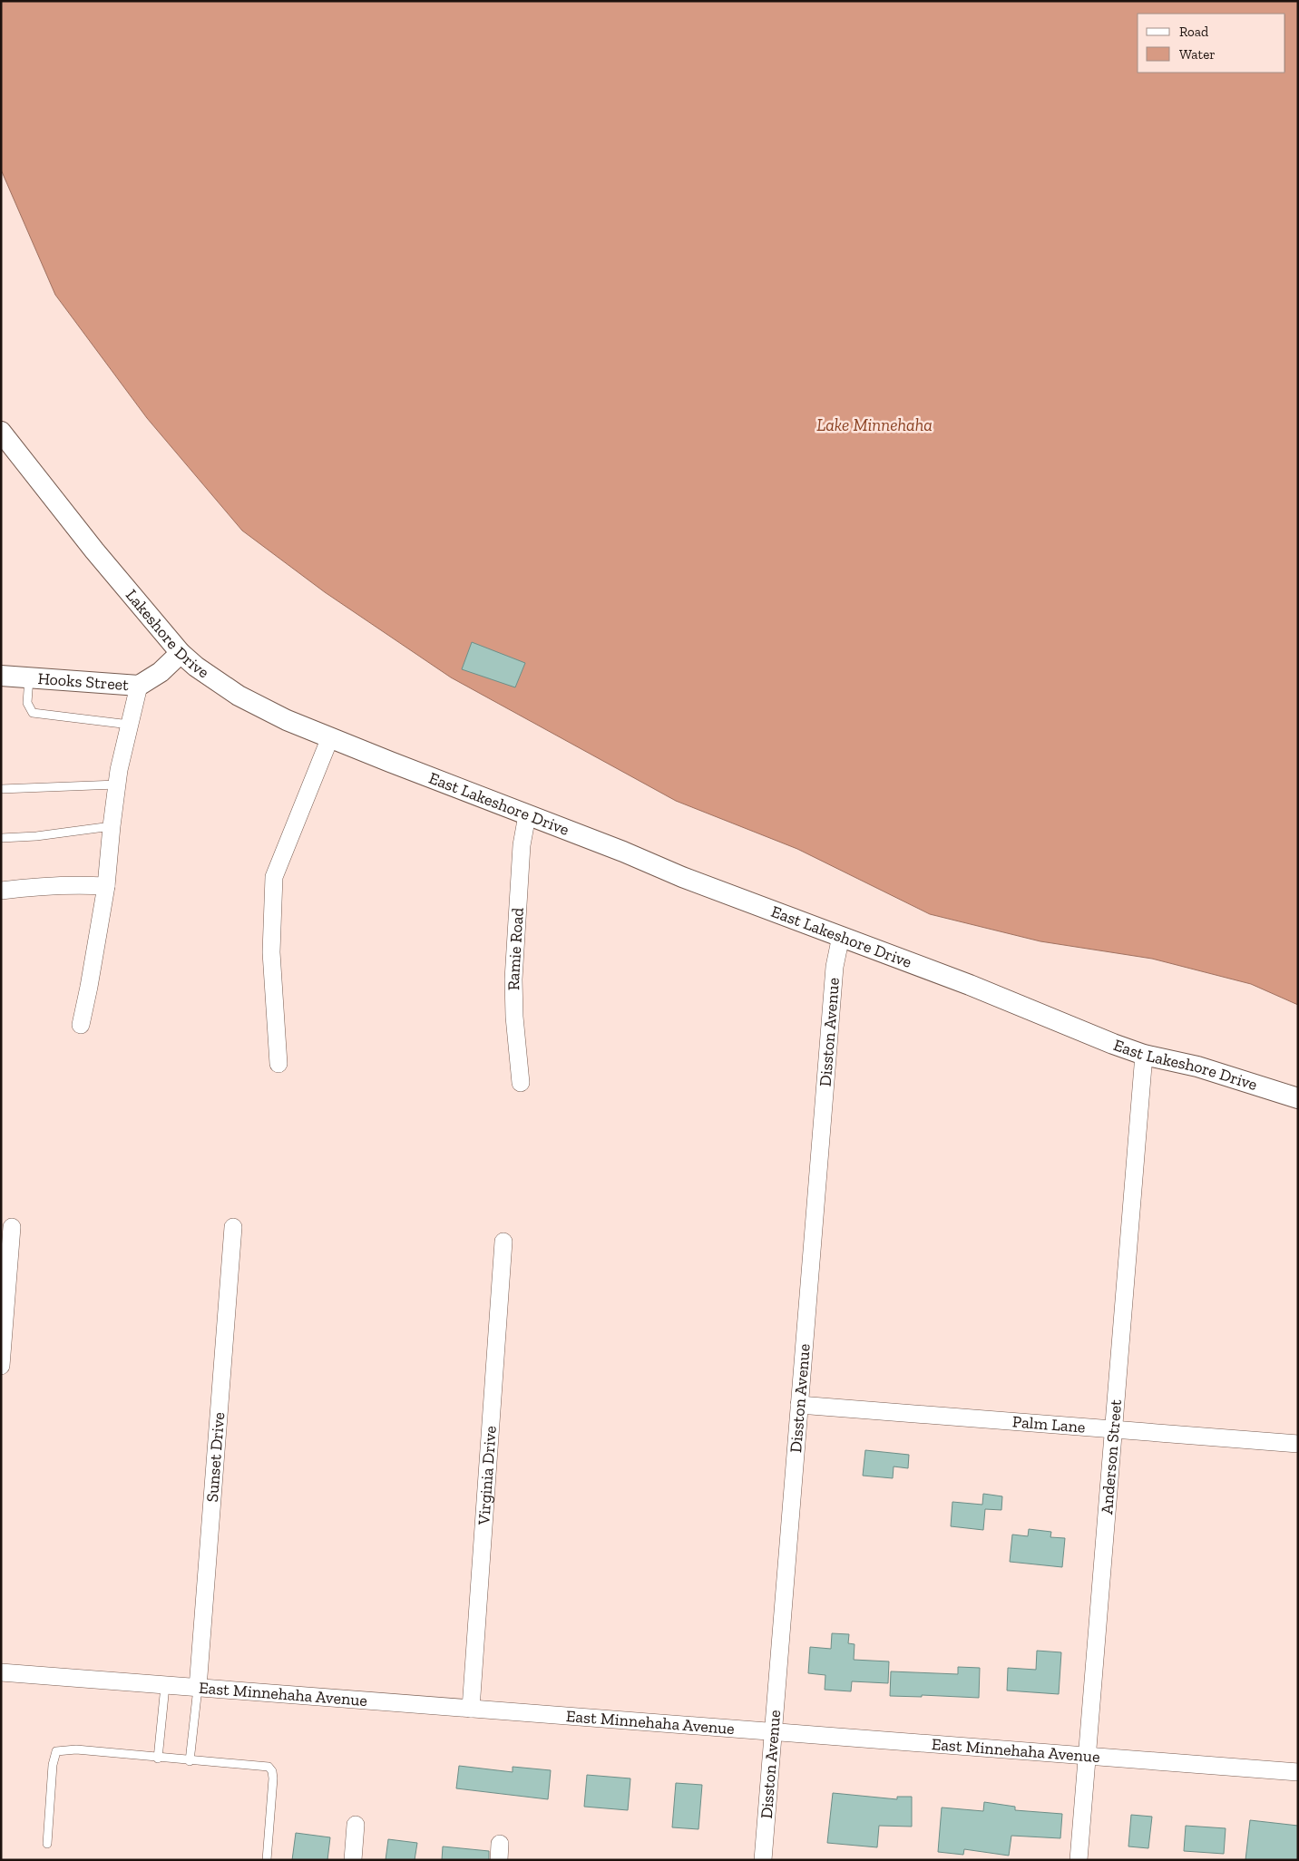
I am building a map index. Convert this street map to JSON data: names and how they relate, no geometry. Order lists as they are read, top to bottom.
{
  "streets": {
    "street": [
      "Lakeshore Drive",
      "Hooks Street",
      "East Lakeshore Drive",
      "Ramie Road",
      "Disston Avenue",
      "Palm Lane",
      "Sunset Drive",
      "Anderson Street",
      "Virginia Drive",
      "East Minnehaha Avenue"
    ]
  },
  "crossings": [
    ["Lakeshore Drive", "Hooks Street"],
    ["Lakeshore Drive", "East Lakeshore Drive"],
    ["East Lakeshore Drive", "Ramie Road"],
    ["East Lakeshore Drive", "Disston Avenue"],
    ["East Lakeshore Drive", "Anderson Street"],
    ["Disston Avenue", "Palm Lane"],
    ["Disston Avenue", "East Minnehaha Avenue"],
    ["Palm Lane", "Anderson Street"],
    ["Sunset Drive", "East Minnehaha Avenue"],
    ["Anderson Street", "East Minnehaha Avenue"],
    ["Virginia Drive", "East Minnehaha Avenue"]
  ],
  "water": ["Lake Minnehaha"],
  "legend": ["Road", "Water"]
}
